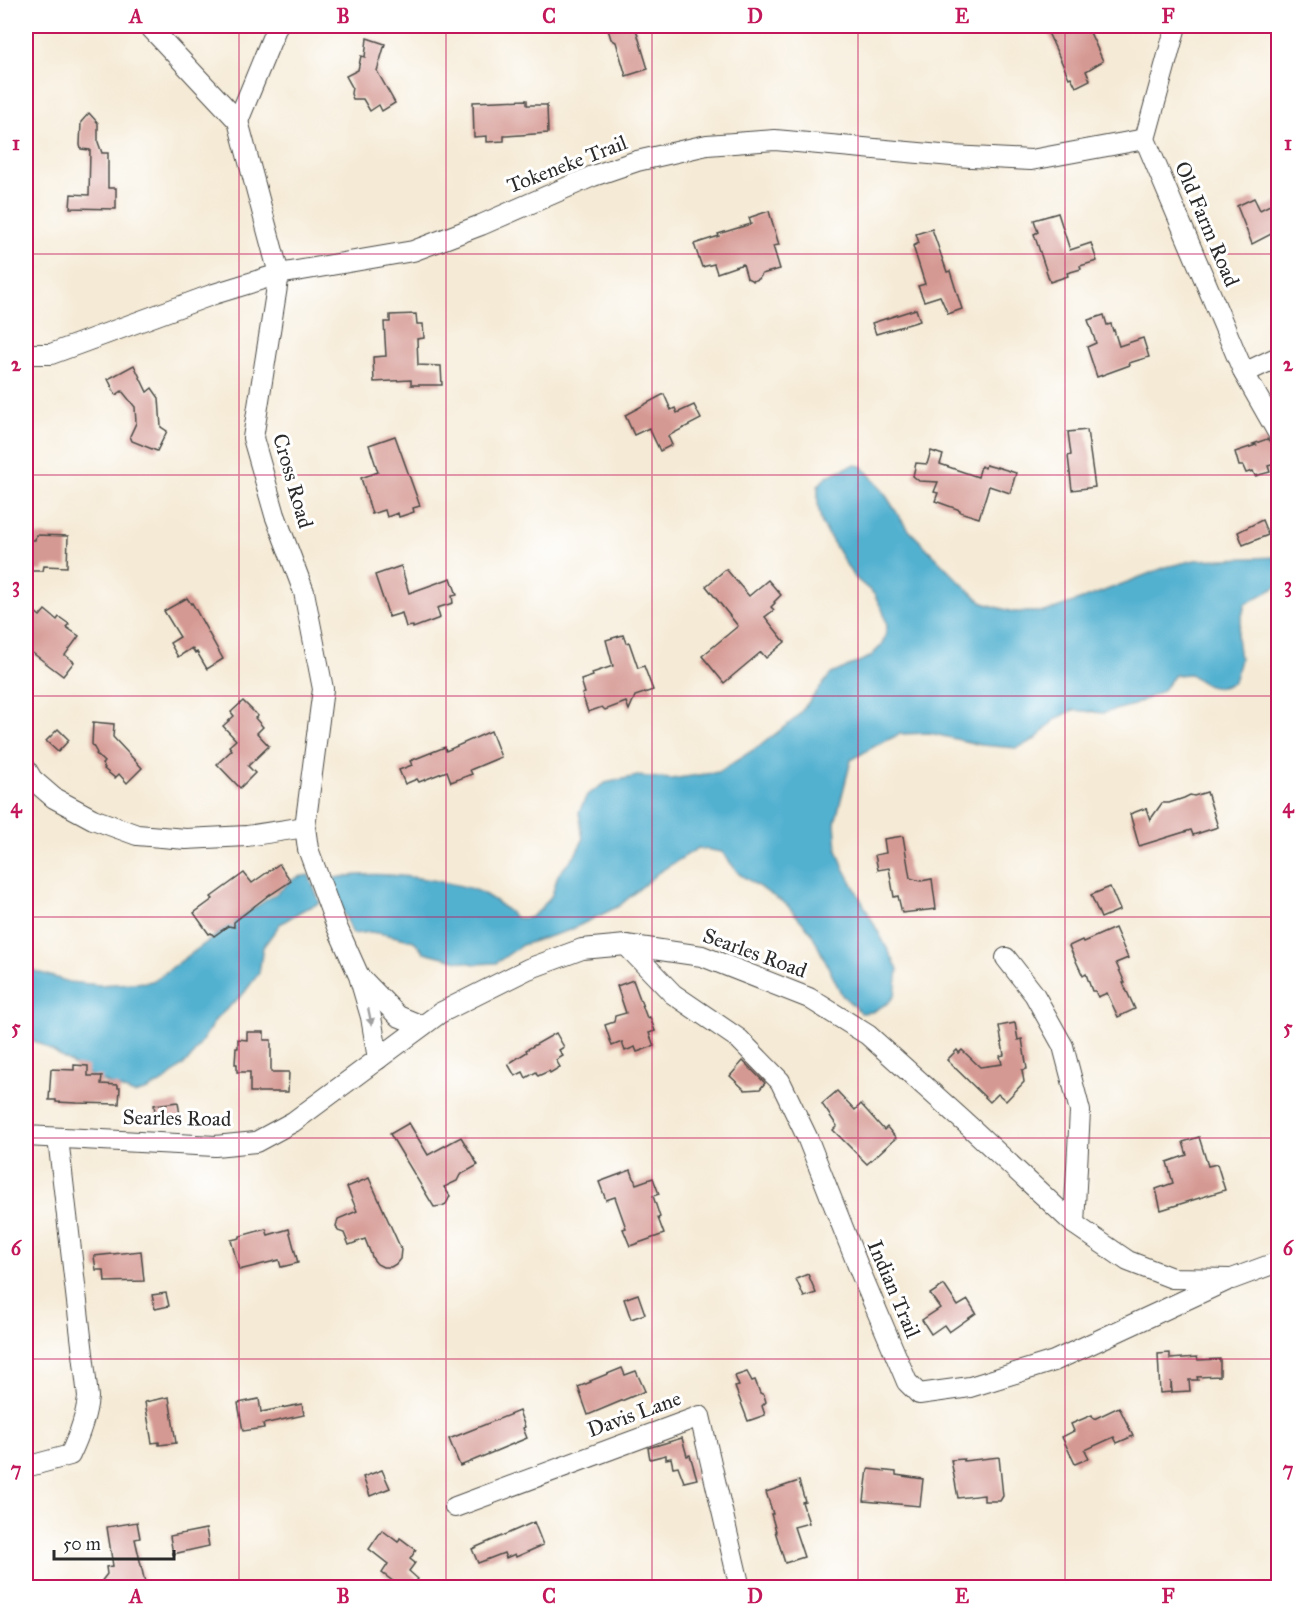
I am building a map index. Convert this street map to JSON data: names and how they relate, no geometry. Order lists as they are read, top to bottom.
{
  "streets": {
    "street": [
      "Tokeneke Trail",
      "Old Farm Road",
      "Cross Road",
      "Searles Road",
      "Indian Trail",
      "Davis Lane"
    ]
  },
  "crossings": [
    ["Tokeneke Trail", "Old Farm Road"],
    ["Tokeneke Trail", "Cross Road"],
    ["Cross Road", "Searles Road"],
    ["Searles Road", "Indian Trail"]
  ],
  "scale_bar": "50 m",
  "grid": {
    "columns": [
      "A",
      "B",
      "C",
      "D",
      "E",
      "F"
    ],
    "rows": [
      "1",
      "2",
      "3",
      "4",
      "5",
      "6",
      "7"
    ]
  }
}
